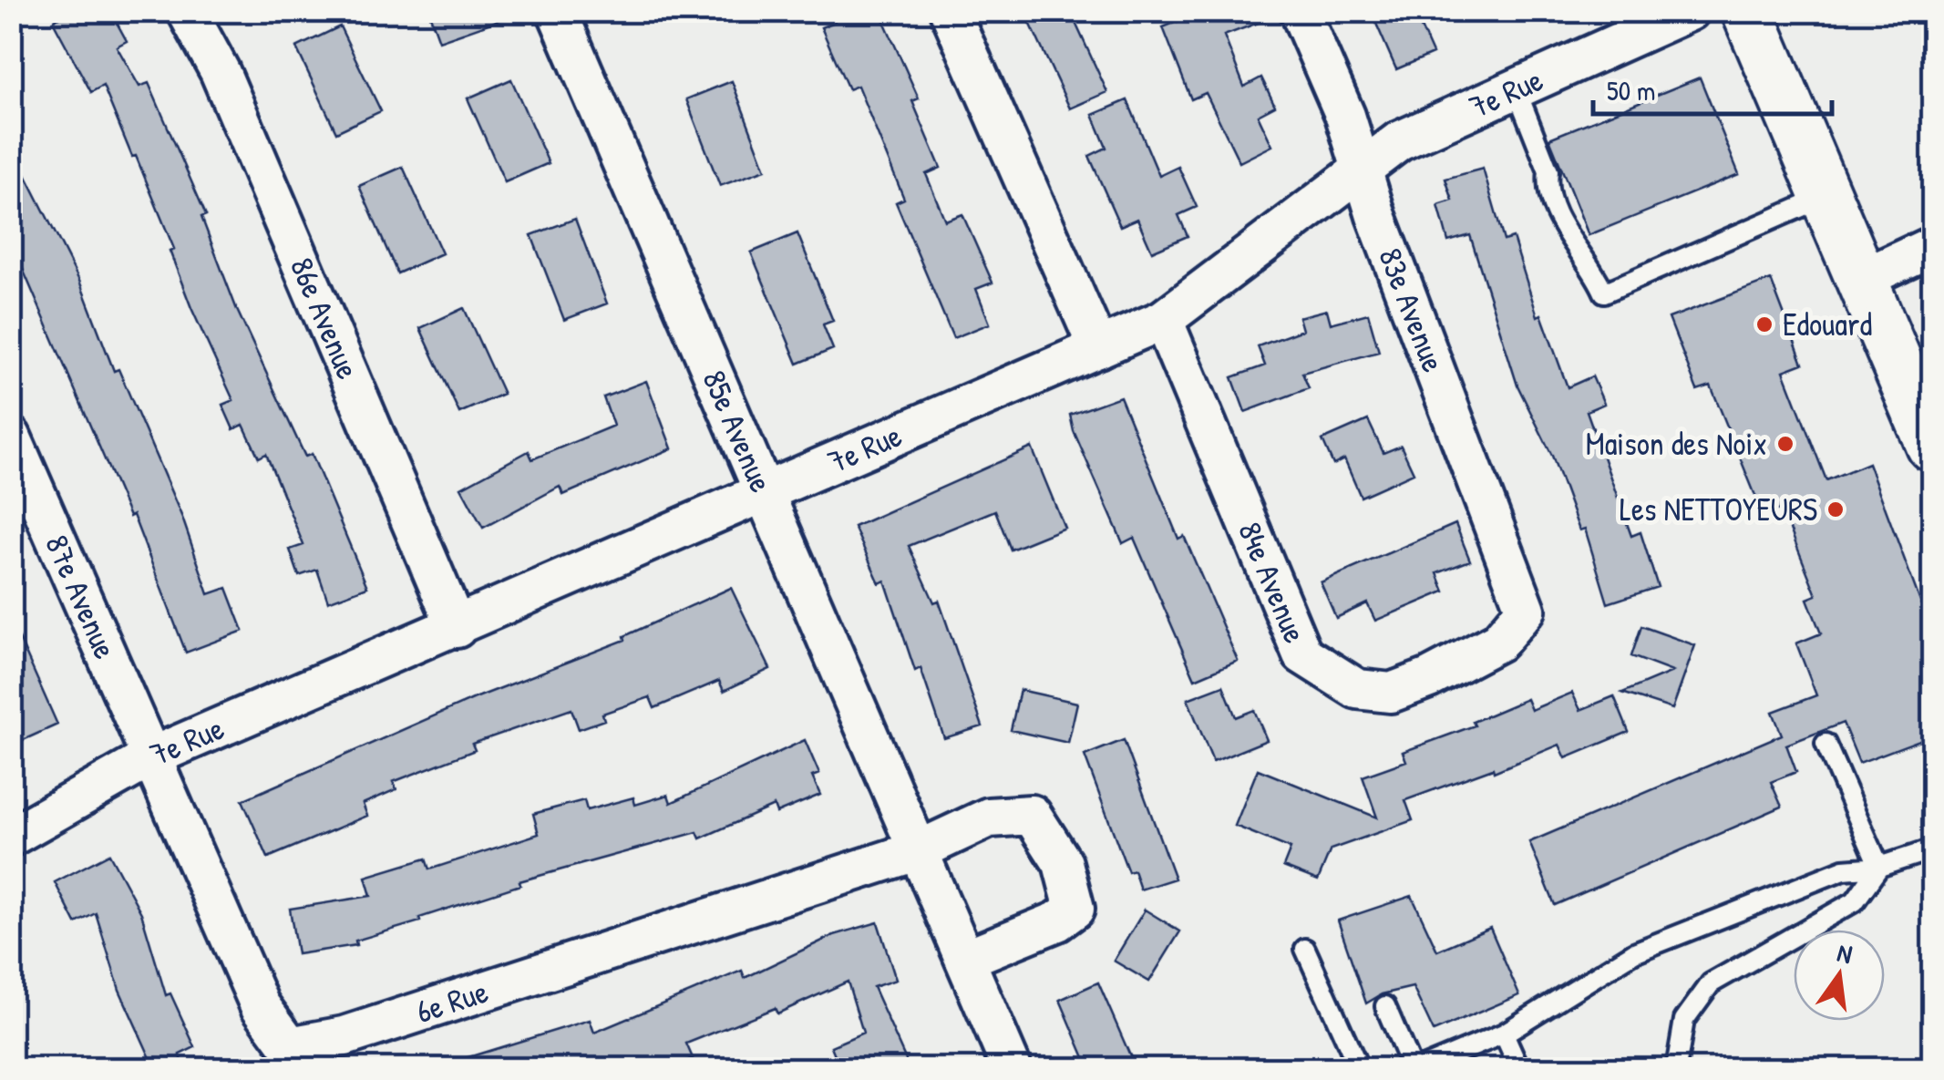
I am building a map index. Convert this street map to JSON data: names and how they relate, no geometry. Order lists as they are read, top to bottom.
{
  "streets": {
    "street": [
      "7e Rue",
      "83e Avenue",
      "86e Avenue",
      "85e Avenue",
      "84e Avenue",
      "87e Avenue",
      "6e Rue"
    ]
  },
  "crossings": [
    ["7e Rue", "83e Avenue"],
    ["7e Rue", "86e Avenue"],
    ["7e Rue", "85e Avenue"],
    ["7e Rue", "84e Avenue"],
    ["7e Rue", "87e Avenue"],
    ["7e Rue", "6e Rue"],
    ["83e Avenue", "84e Avenue"],
    ["85e Avenue", "6e Rue"],
    ["87e Avenue", "6e Rue"]
  ],
  "places": ["Edouard", "Maison des Noix", "Les NETTOYEURS"],
  "scale_bar": "50 m",
  "north": "top"
}
